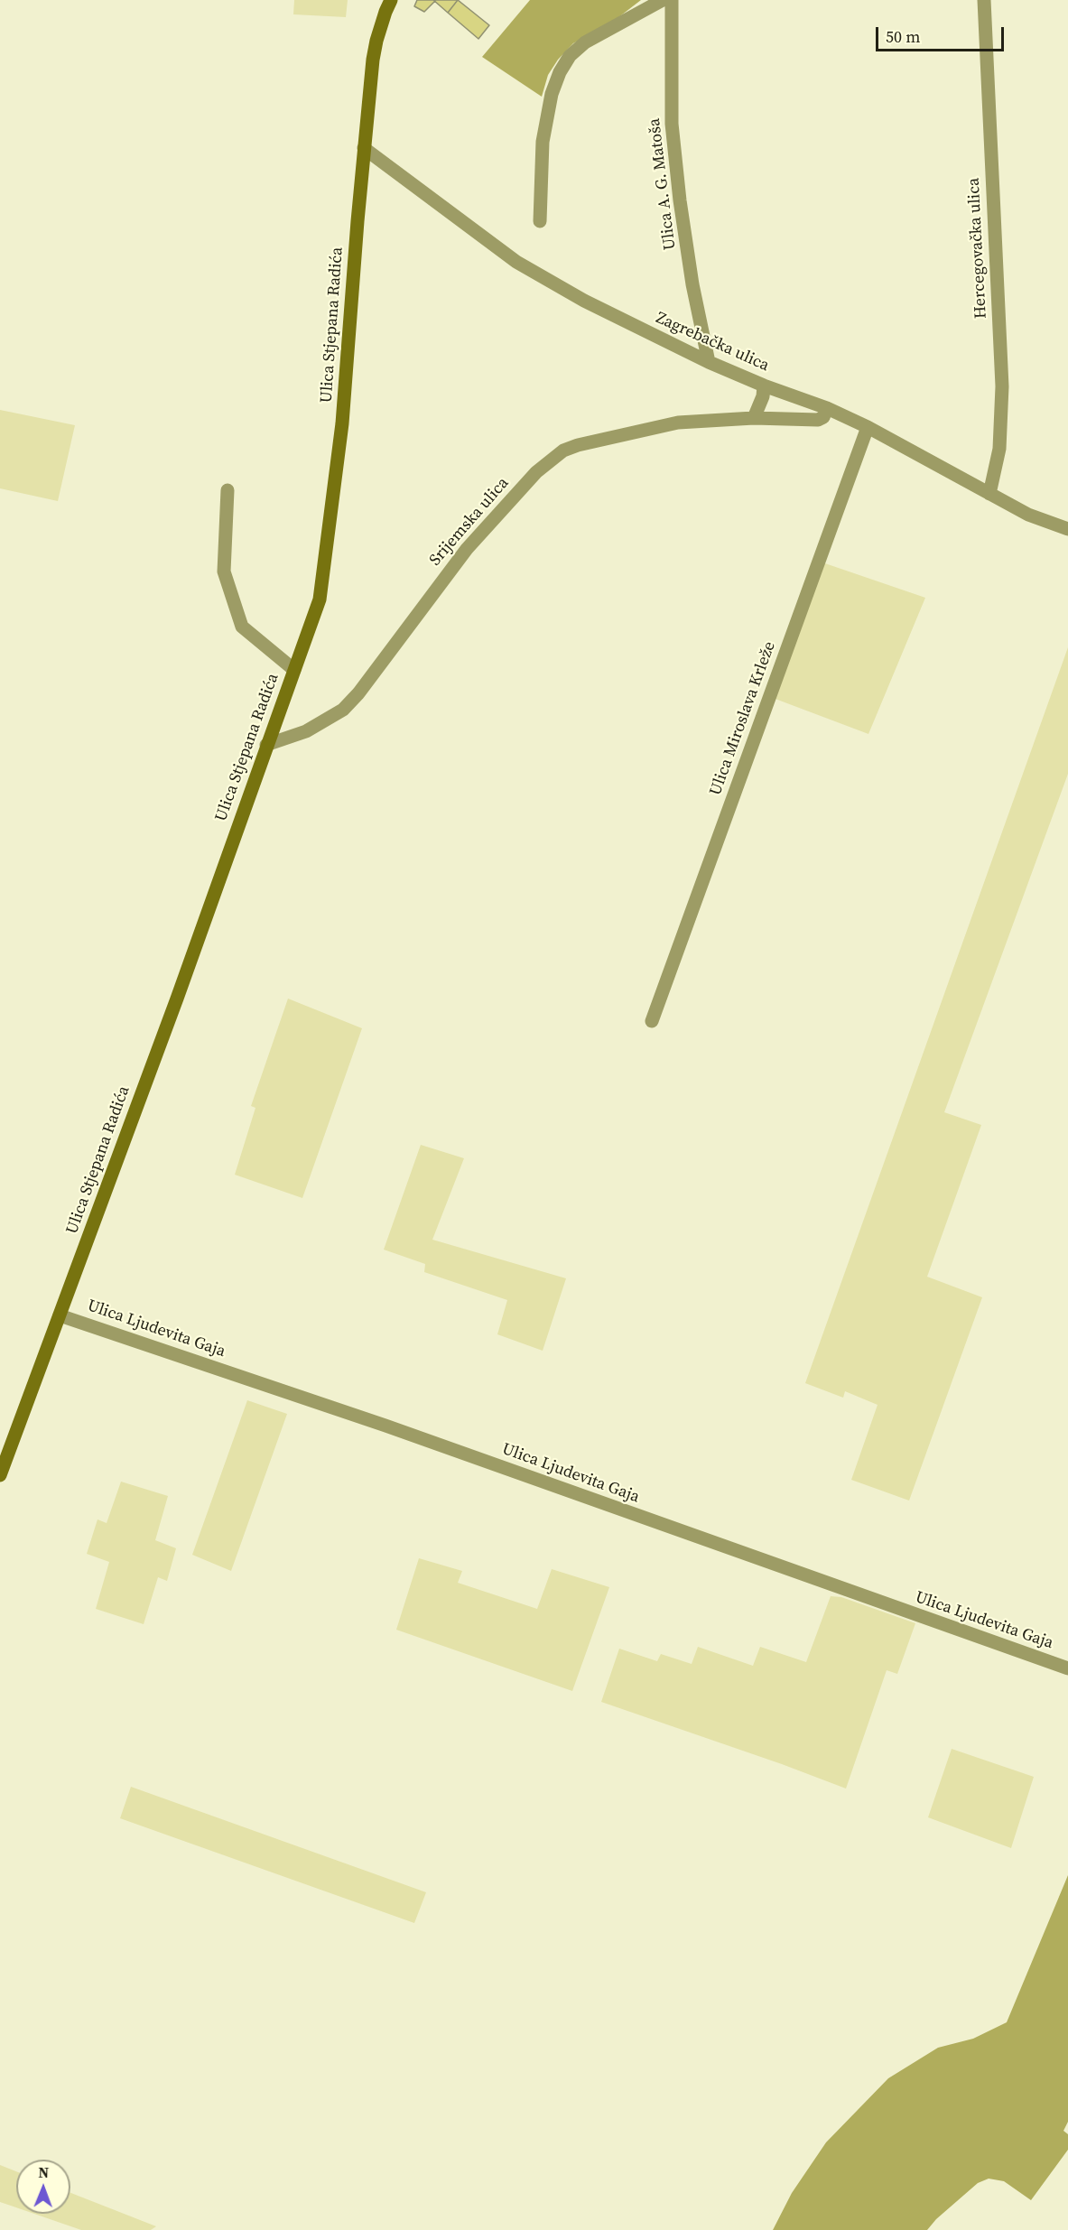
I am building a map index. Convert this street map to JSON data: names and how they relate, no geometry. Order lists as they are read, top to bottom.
{
  "streets": {
    "street": [
      "Ulica A. G. Matoša",
      "Hercegovačka ulica",
      "Ulica Stjepana Radića",
      "Zagrebačka ulica",
      "Srijemska ulica",
      "Ulica Miroslava Krleže",
      "Ulica Ljudevita Gaja"
    ]
  },
  "crossings": [
    ["Ulica A. G. Matoša", "Zagrebačka ulica"],
    ["Hercegovačka ulica", "Zagrebačka ulica"],
    ["Ulica Stjepana Radića", "Zagrebačka ulica"],
    ["Ulica Stjepana Radića", "Srijemska ulica"],
    ["Ulica Stjepana Radića", "Ulica Ljudevita Gaja"],
    ["Zagrebačka ulica", "Srijemska ulica"],
    ["Zagrebačka ulica", "Ulica Miroslava Krleže"]
  ],
  "scale_bar": "50 m",
  "north": "top"
}
